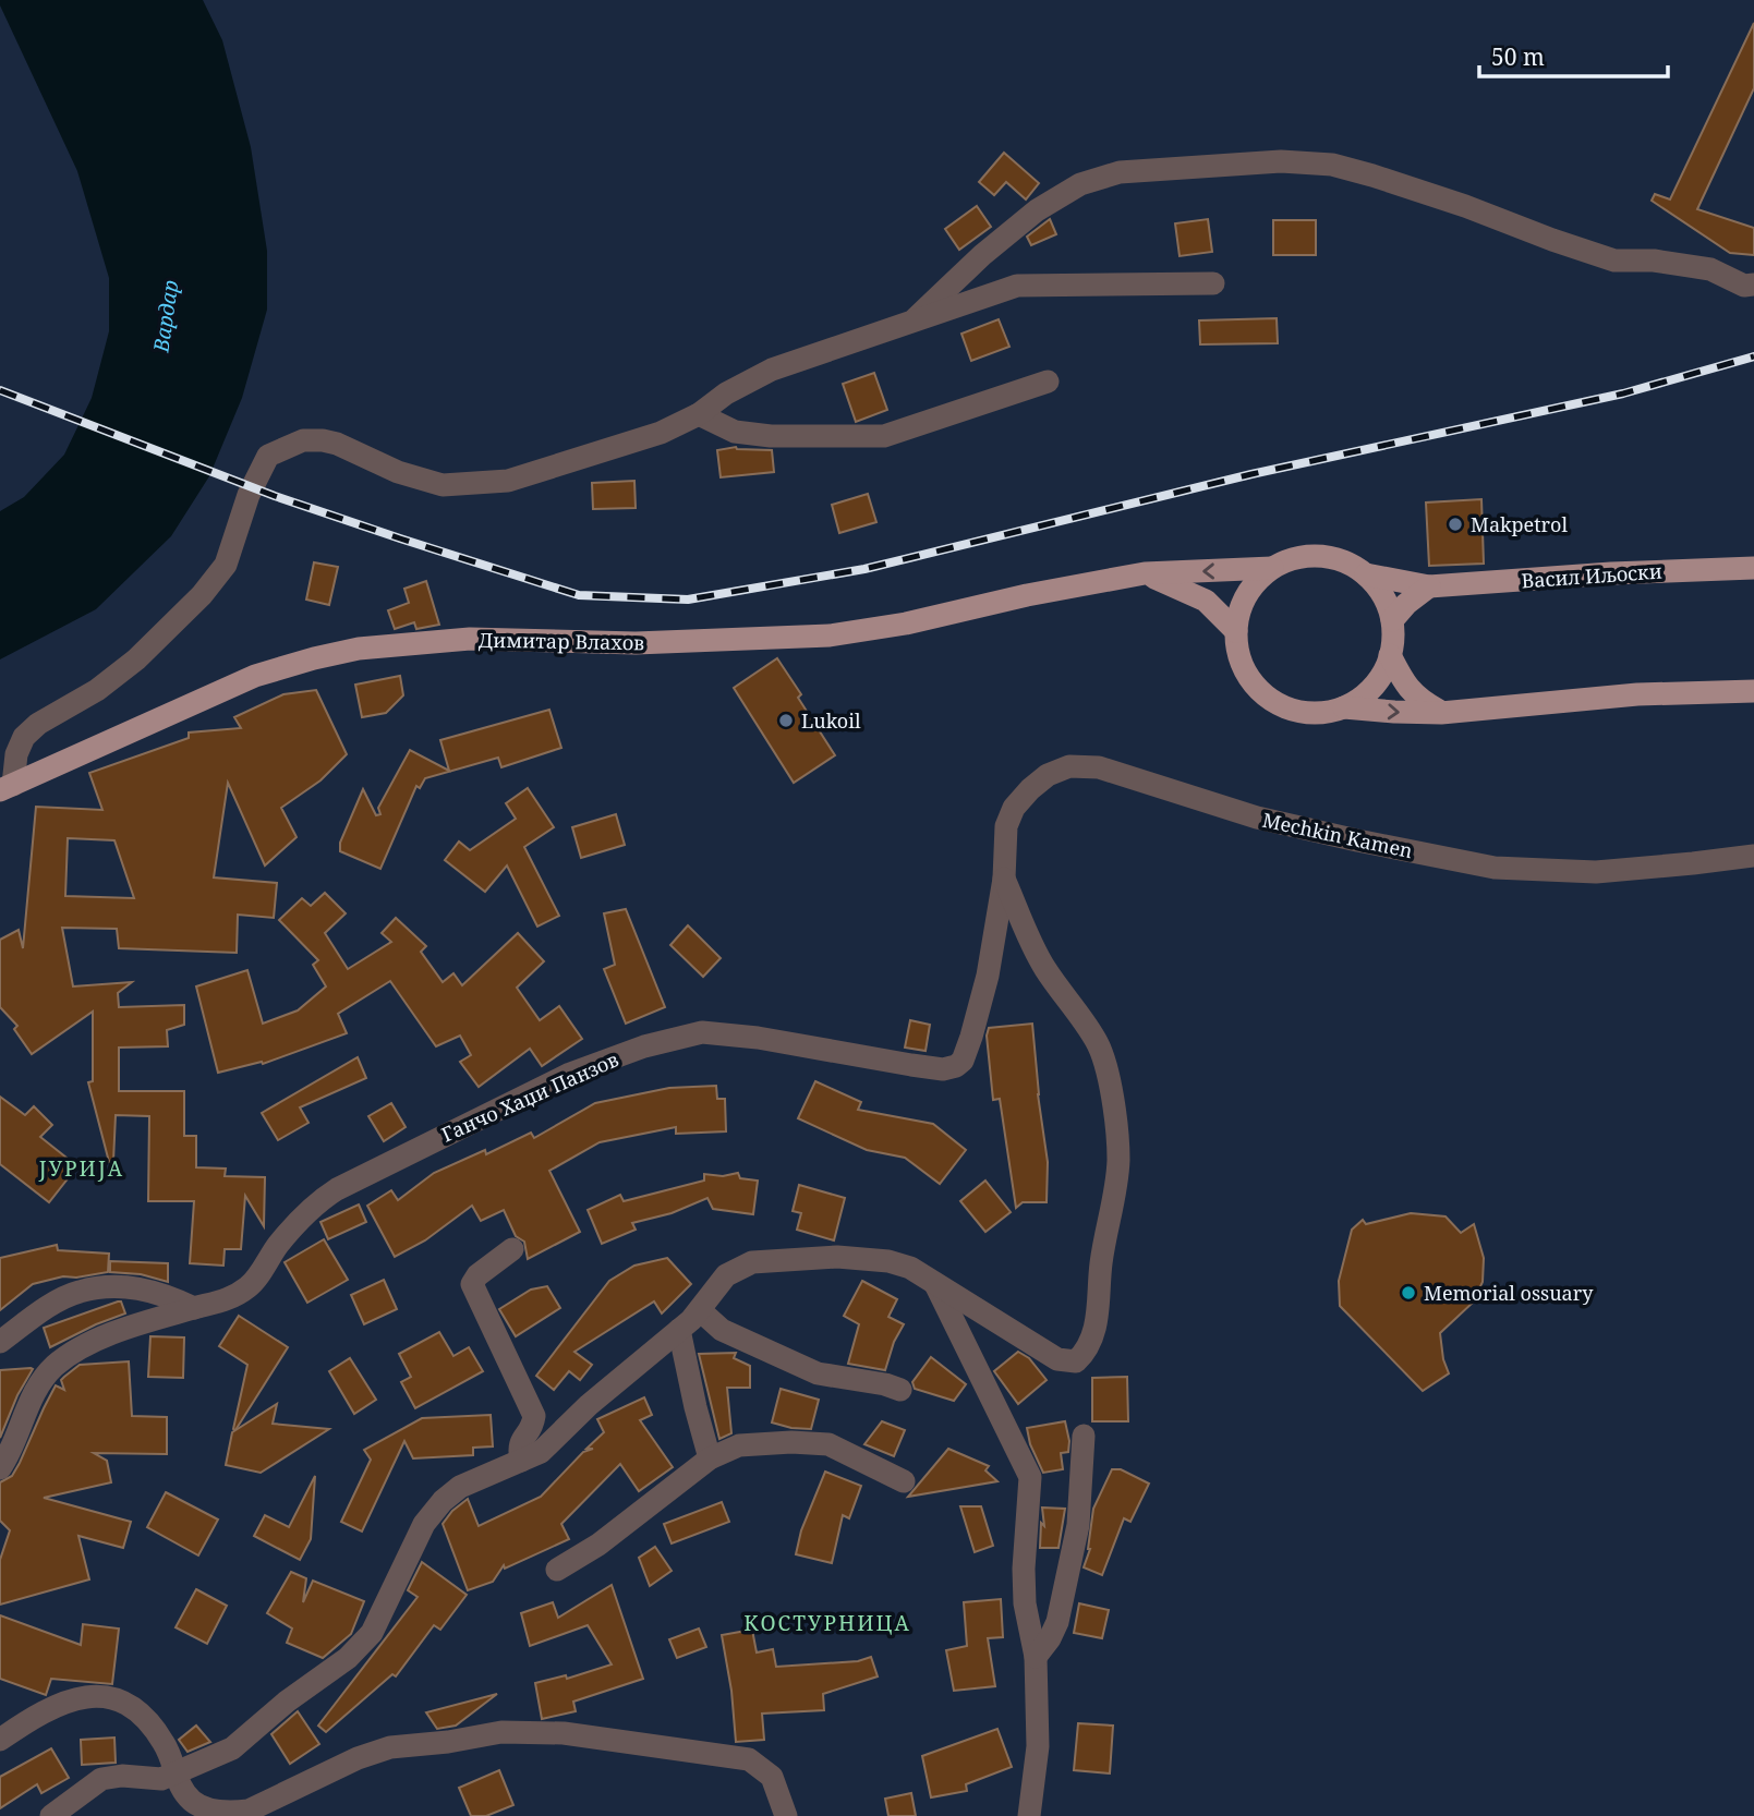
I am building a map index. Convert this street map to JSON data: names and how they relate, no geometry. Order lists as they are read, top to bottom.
{
  "streets": {
    "main road": ["Васил Иљоски", "Димитар Влахов"],
    "street": ["Mechkin Kamen", "Ганчо Хаџи Панзов"]
  },
  "crossings": [
    ["Васил Иљоски", "Димитар Влахов"],
    ["Mechkin Kamen", "Ганчо Хаџи Панзов"]
  ],
  "districts": ["ЈУРИЈА", "КОСТУРНИЦА"],
  "water": ["Вардар"],
  "places": ["Makpetrol", "Lukoil", "Memorial ossuary"],
  "scale_bar": "50 m"
}
